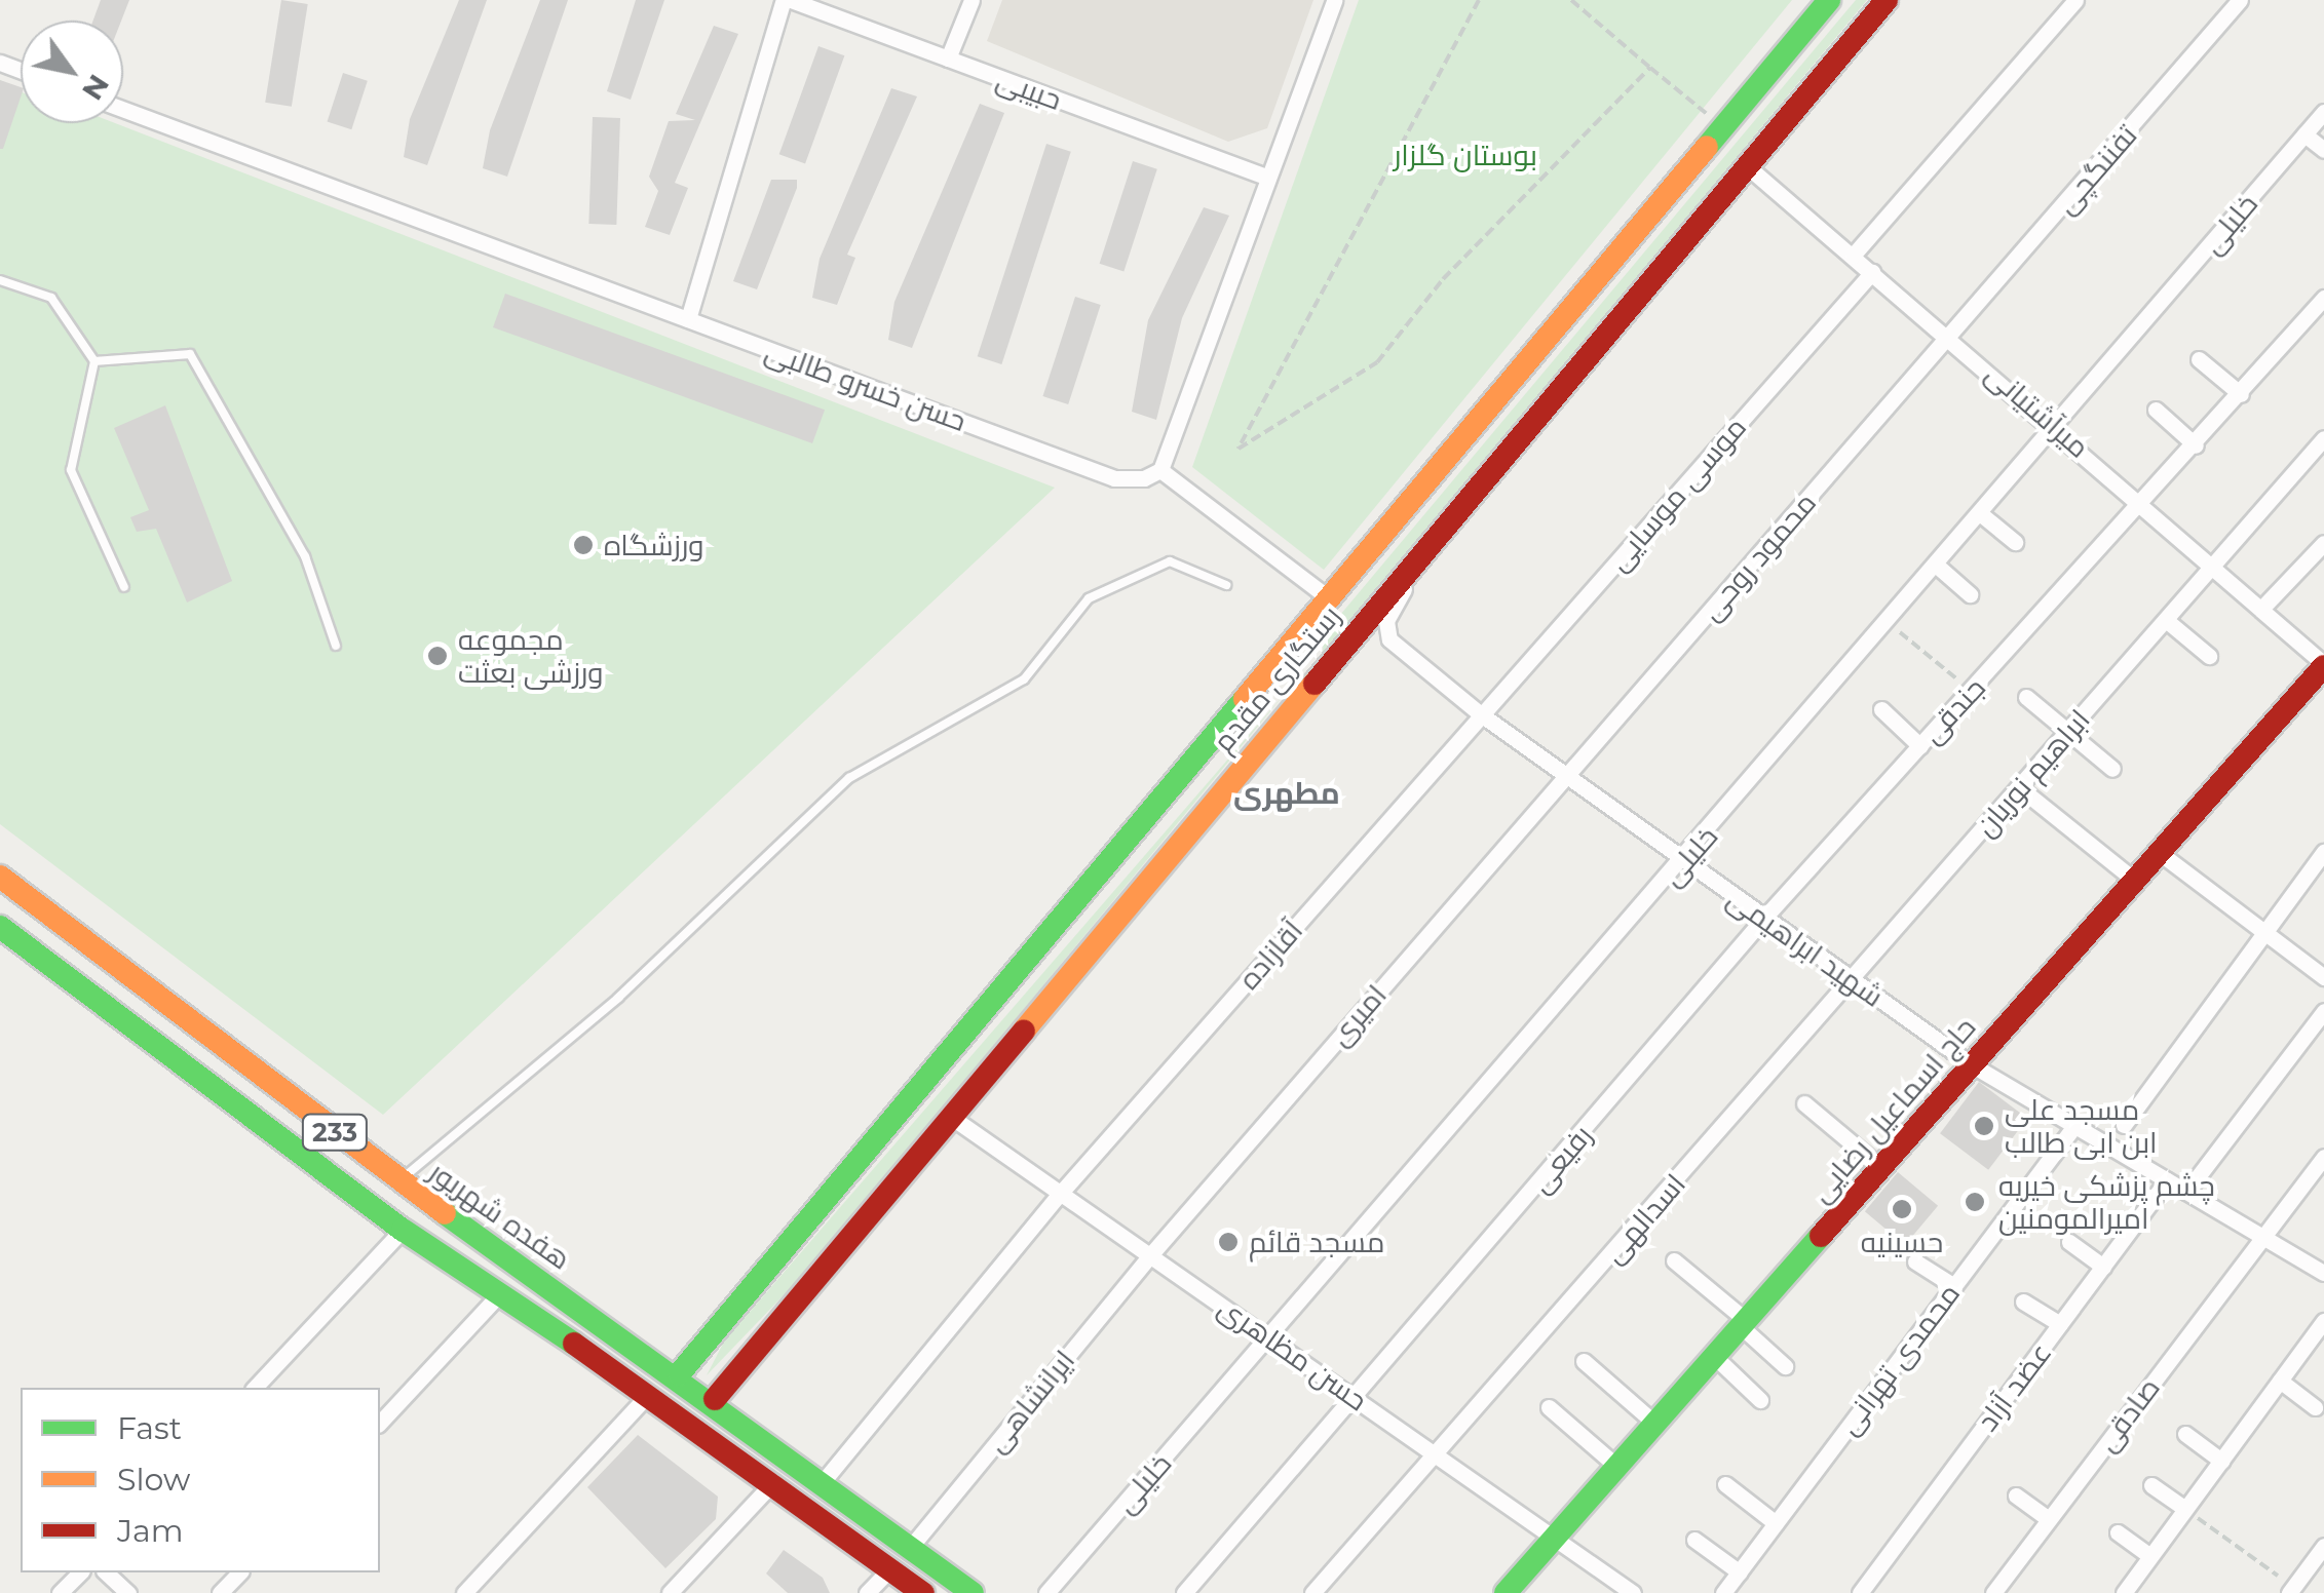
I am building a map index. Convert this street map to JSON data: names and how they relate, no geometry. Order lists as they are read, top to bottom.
{
  "streets": {
    "main road": [
      "رستگاری مقدم",
      "حاج اسماعیل رضایی",
      "233",
      "هفده شهریور"
    ],
    "street": [
      "حبیبی",
      "تفننگچی",
      "خلیلی",
      "حسن خسرو طالبی",
      "میرآشتیانی",
      "موسی موسایی",
      "محمود روحی",
      "جندقی",
      "ابراهیم نوریان",
      "شهید ابراهیمی",
      "آقازاده",
      "امیری",
      "رفیعی",
      "اسدالهی",
      "حسن مظاهری",
      "محمدی تهرانی",
      "عضد آزاد",
      "ایرانشاهی",
      "صادقی"
    ]
  },
  "crossings": [
    ["تفننگچی", "میرآشتیانی"],
    ["تفننگچی", "محمود روحی"],
    ["خلیلی", "میرآشتیانی"],
    ["خلیلی", "شهید ابراهیمی"],
    ["خلیلی", "حسن مظاهری"],
    ["میرآشتیانی", "موسی موسایی"],
    ["میرآشتیانی", "محمود روحی"],
    ["میرآشتیانی", "رستگاری مقدم"],
    ["میرآشتیانی", "جندقی"],
    ["میرآشتیانی", "ابراهیم نوریان"],
    ["میرآشتیانی", "حاج اسماعیل رضایی"],
    ["موسی موسایی", "شهید ابراهیمی"],
    ["موسی موسایی", "آقازاده"],
    ["محمود روحی", "شهید ابراهیمی"],
    ["محمود روحی", "امیری"],
    ["رستگاری مقدم", "شهید ابراهیمی"],
    ["رستگاری مقدم", "233"],
    ["رستگاری مقدم", "هفده شهریور"],
    ["رستگاری مقدم", "حسن مظاهری"],
    ["جندقی", "شهید ابراهیمی"],
    ["جندقی", "رفیعی"],
    ["ابراهیم نوریان", "شهید ابراهیمی"],
    ["ابراهیم نوریان", "اسدالهی"],
    ["شهید ابراهیمی", "آقازاده"],
    ["شهید ابراهیمی", "امیری"],
    ["شهید ابراهیمی", "حاج اسماعیل رضایی"],
    ["شهید ابراهیمی", "رفیعی"],
    ["شهید ابراهیمی", "اسدالهی"],
    ["شهید ابراهیمی", "محمدی تهرانی"],
    ["شهید ابراهیمی", "عضد آزاد"],
    ["شهید ابراهیمی", "صادقی"],
    ["آقازاده", "هفده شهریور"],
    ["آقازاده", "حسن مظاهری"],
    ["امیری", "حسن مظاهری"],
    ["امیری", "ایرانشاهی"],
    ["حاج اسماعیل رضایی", "حسن مظاهری"],
    ["رفیعی", "حسن مظاهری"],
    ["هفده شهریور", "ایرانشاهی"],
    ["اسدالهی", "حسن مظاهری"],
    ["حسن مظاهری", "ایرانشاهی"]
  ],
  "districts": ["مطهری"],
  "parks": ["بوستان گلزار"],
  "places": [
    "ورزشگاه",
    "مجموعه ورزشی بعثت",
    "مسجد علی ابن ابی طالب",
    "چشم پزشکی خیریه امیرالمومنین",
    "حسینیه",
    "مسجد قائم"
  ],
  "legend": ["Fast", "Slow", "Jam"],
  "north": "bottom right"
}
